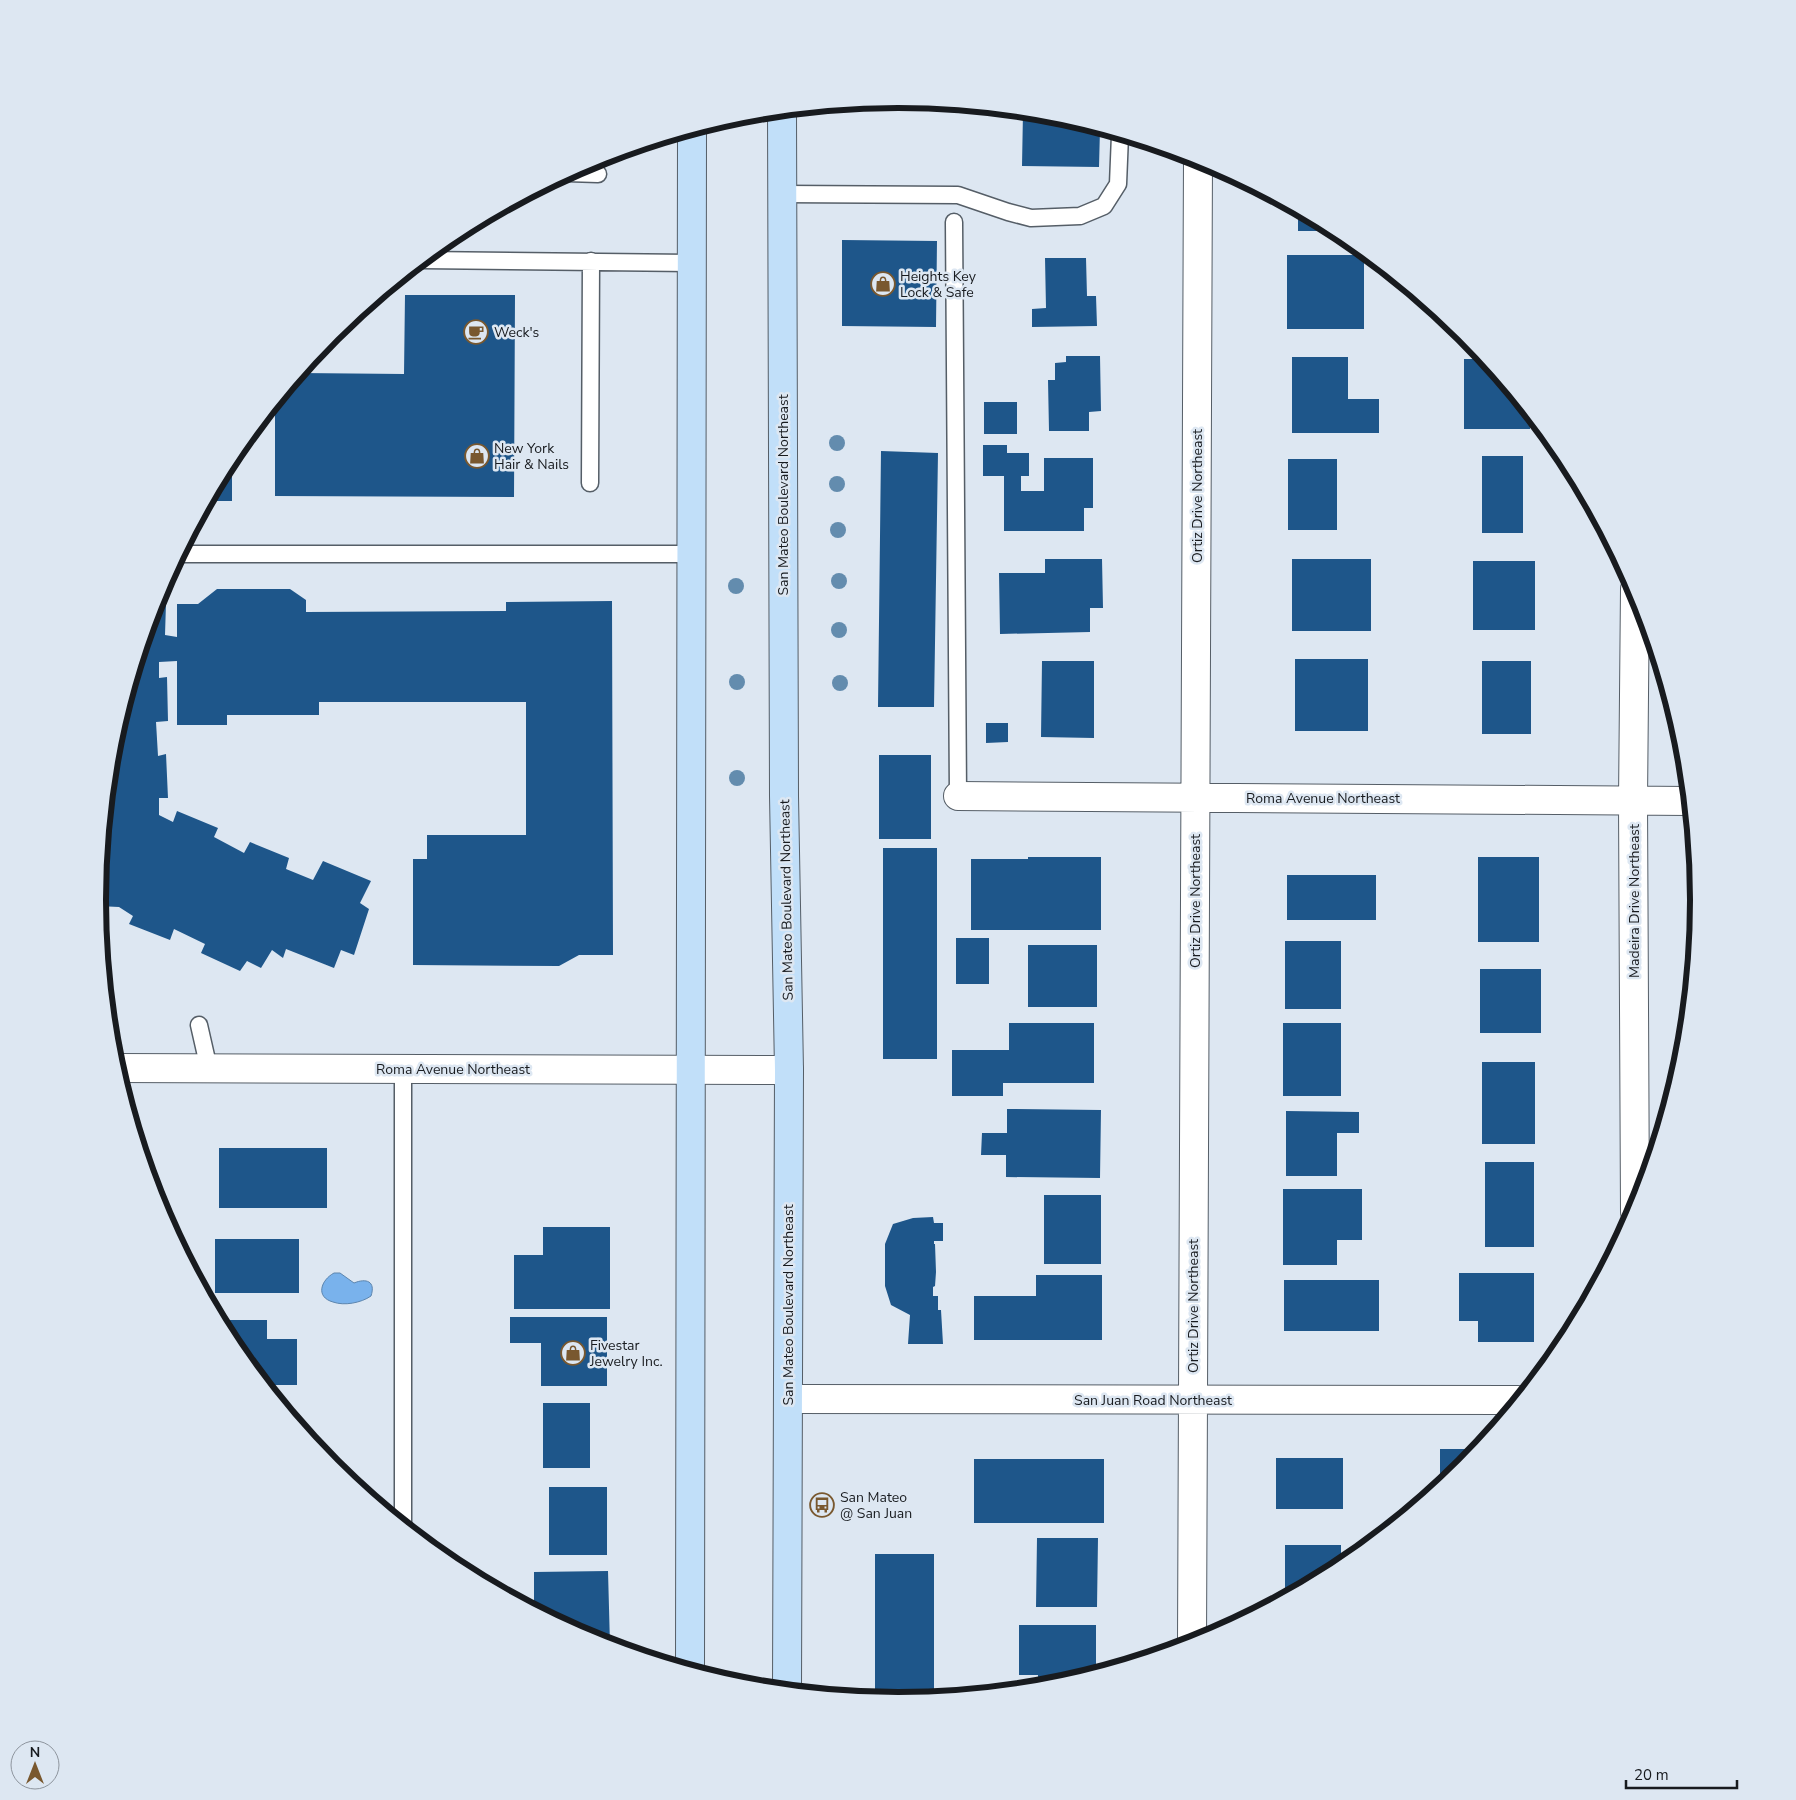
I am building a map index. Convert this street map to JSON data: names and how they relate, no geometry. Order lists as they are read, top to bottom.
{
  "streets": {
    "main road": ["San Mateo Boulevard Northeast"],
    "street": [
      "Ortiz Drive Northeast",
      "Roma Avenue Northeast",
      "Madeira Drive Northeast",
      "San Juan Road Northeast"
    ]
  },
  "crossings": [
    ["San Mateo Boulevard Northeast", "Roma Avenue Northeast"],
    ["San Mateo Boulevard Northeast", "San Juan Road Northeast"],
    ["Ortiz Drive Northeast", "Roma Avenue Northeast"],
    ["Ortiz Drive Northeast", "San Juan Road Northeast"],
    ["Roma Avenue Northeast", "Madeira Drive Northeast"]
  ],
  "places": {
    "shop": ["Heights Key Lock & Safe", "New York Hair & Nails", "Fivestar Jewelry Inc."],
    "cafe": ["Weck's"],
    "bus stop": ["San Mateo @ San Juan"]
  },
  "scale_bar": "20 m",
  "north": "top"
}
